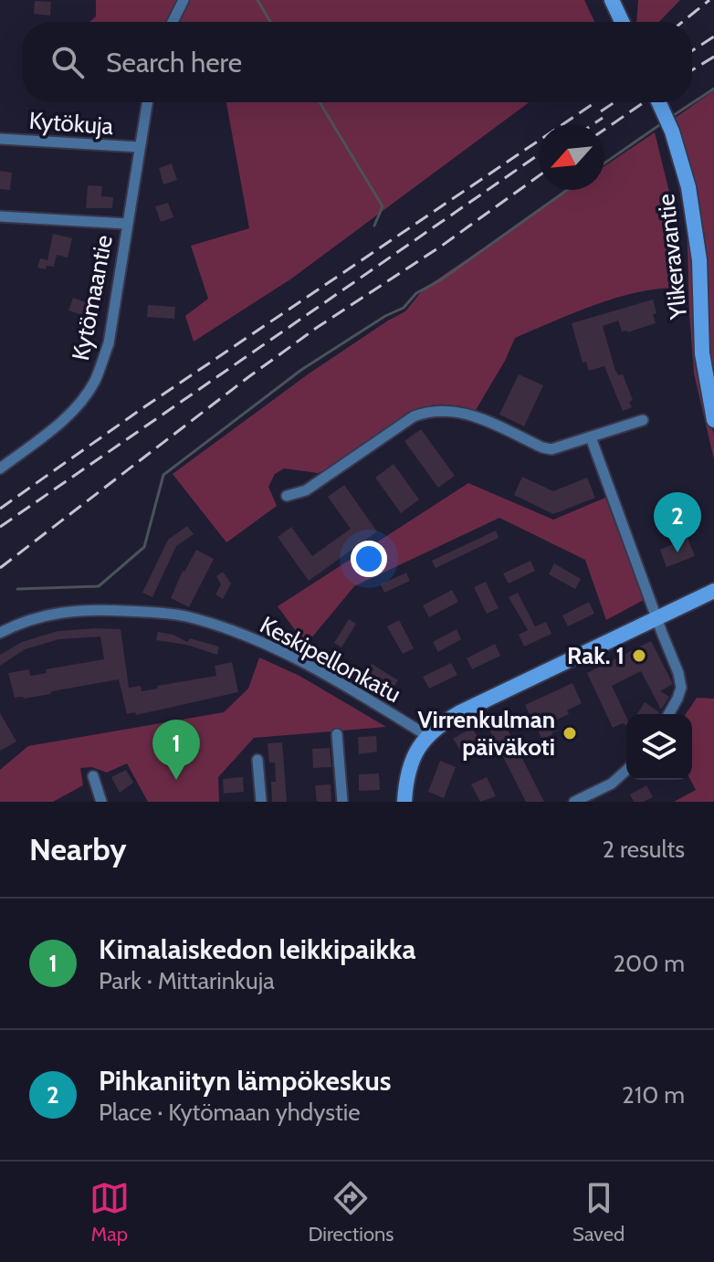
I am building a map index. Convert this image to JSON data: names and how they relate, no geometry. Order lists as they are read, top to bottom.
{
  "streets": {
    "street": [
      "Kytökuja",
      "Ylikeravantie",
      "Kytömaantie",
      "Keskipellonkatu"
    ]
  },
  "crossings": [
    ["Kytökuja", "Kytömaantie"]
  ],
  "places": ["Rak. 1", "Virrenkulman päiväkoti"],
  "north": "bottom left",
  "page": {
    "search": "Search here",
    "pins": ["2", "1"],
    "heading": ["Nearby", "2 results"],
    "list": [
      {
        "mark": "1",
        "name": "Kimalaiskedon leikkipaikka",
        "note": "Park · Mittarinkuja",
        "value": "200 m"
      },
      {
        "mark": "2",
        "name": "Pihkaniityn lämpökeskus",
        "note": "Place · Kytömaan yhdystie",
        "value": "210 m"
      }
    ],
    "nav": ["Map", "Directions", "Saved"]
  }
}
